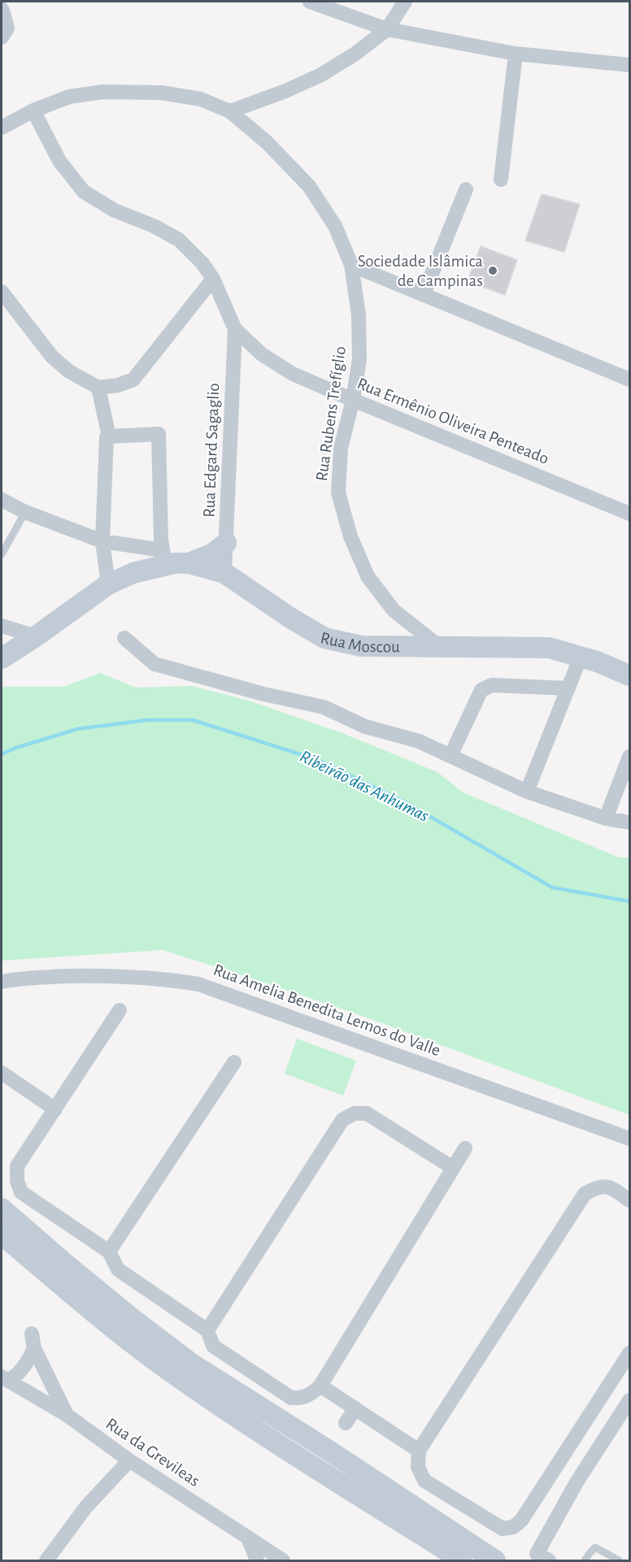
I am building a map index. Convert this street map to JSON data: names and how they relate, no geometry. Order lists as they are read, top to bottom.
{
  "streets": {
    "main road": ["Rua Moscou"],
    "street": [
      "Rua Rubens Trefíglio",
      "Rua Ermênio Oliveira Penteado",
      "Rua Edgard Sagaglio",
      "Rua Amelia Benedita Lemos do Valle",
      "Rua da Grevileas"
    ]
  },
  "crossings": [
    ["Rua Rubens Trefíglio", "Rua Ermênio Oliveira Penteado"],
    ["Rua Rubens Trefíglio", "Rua Moscou"],
    ["Rua Ermênio Oliveira Penteado", "Rua Edgard Sagaglio"],
    ["Rua Edgard Sagaglio", "Rua Moscou"]
  ],
  "water": ["Ribeirão das Anhumas"],
  "places": ["Sociedade Islâmica de Campinas"]
}
